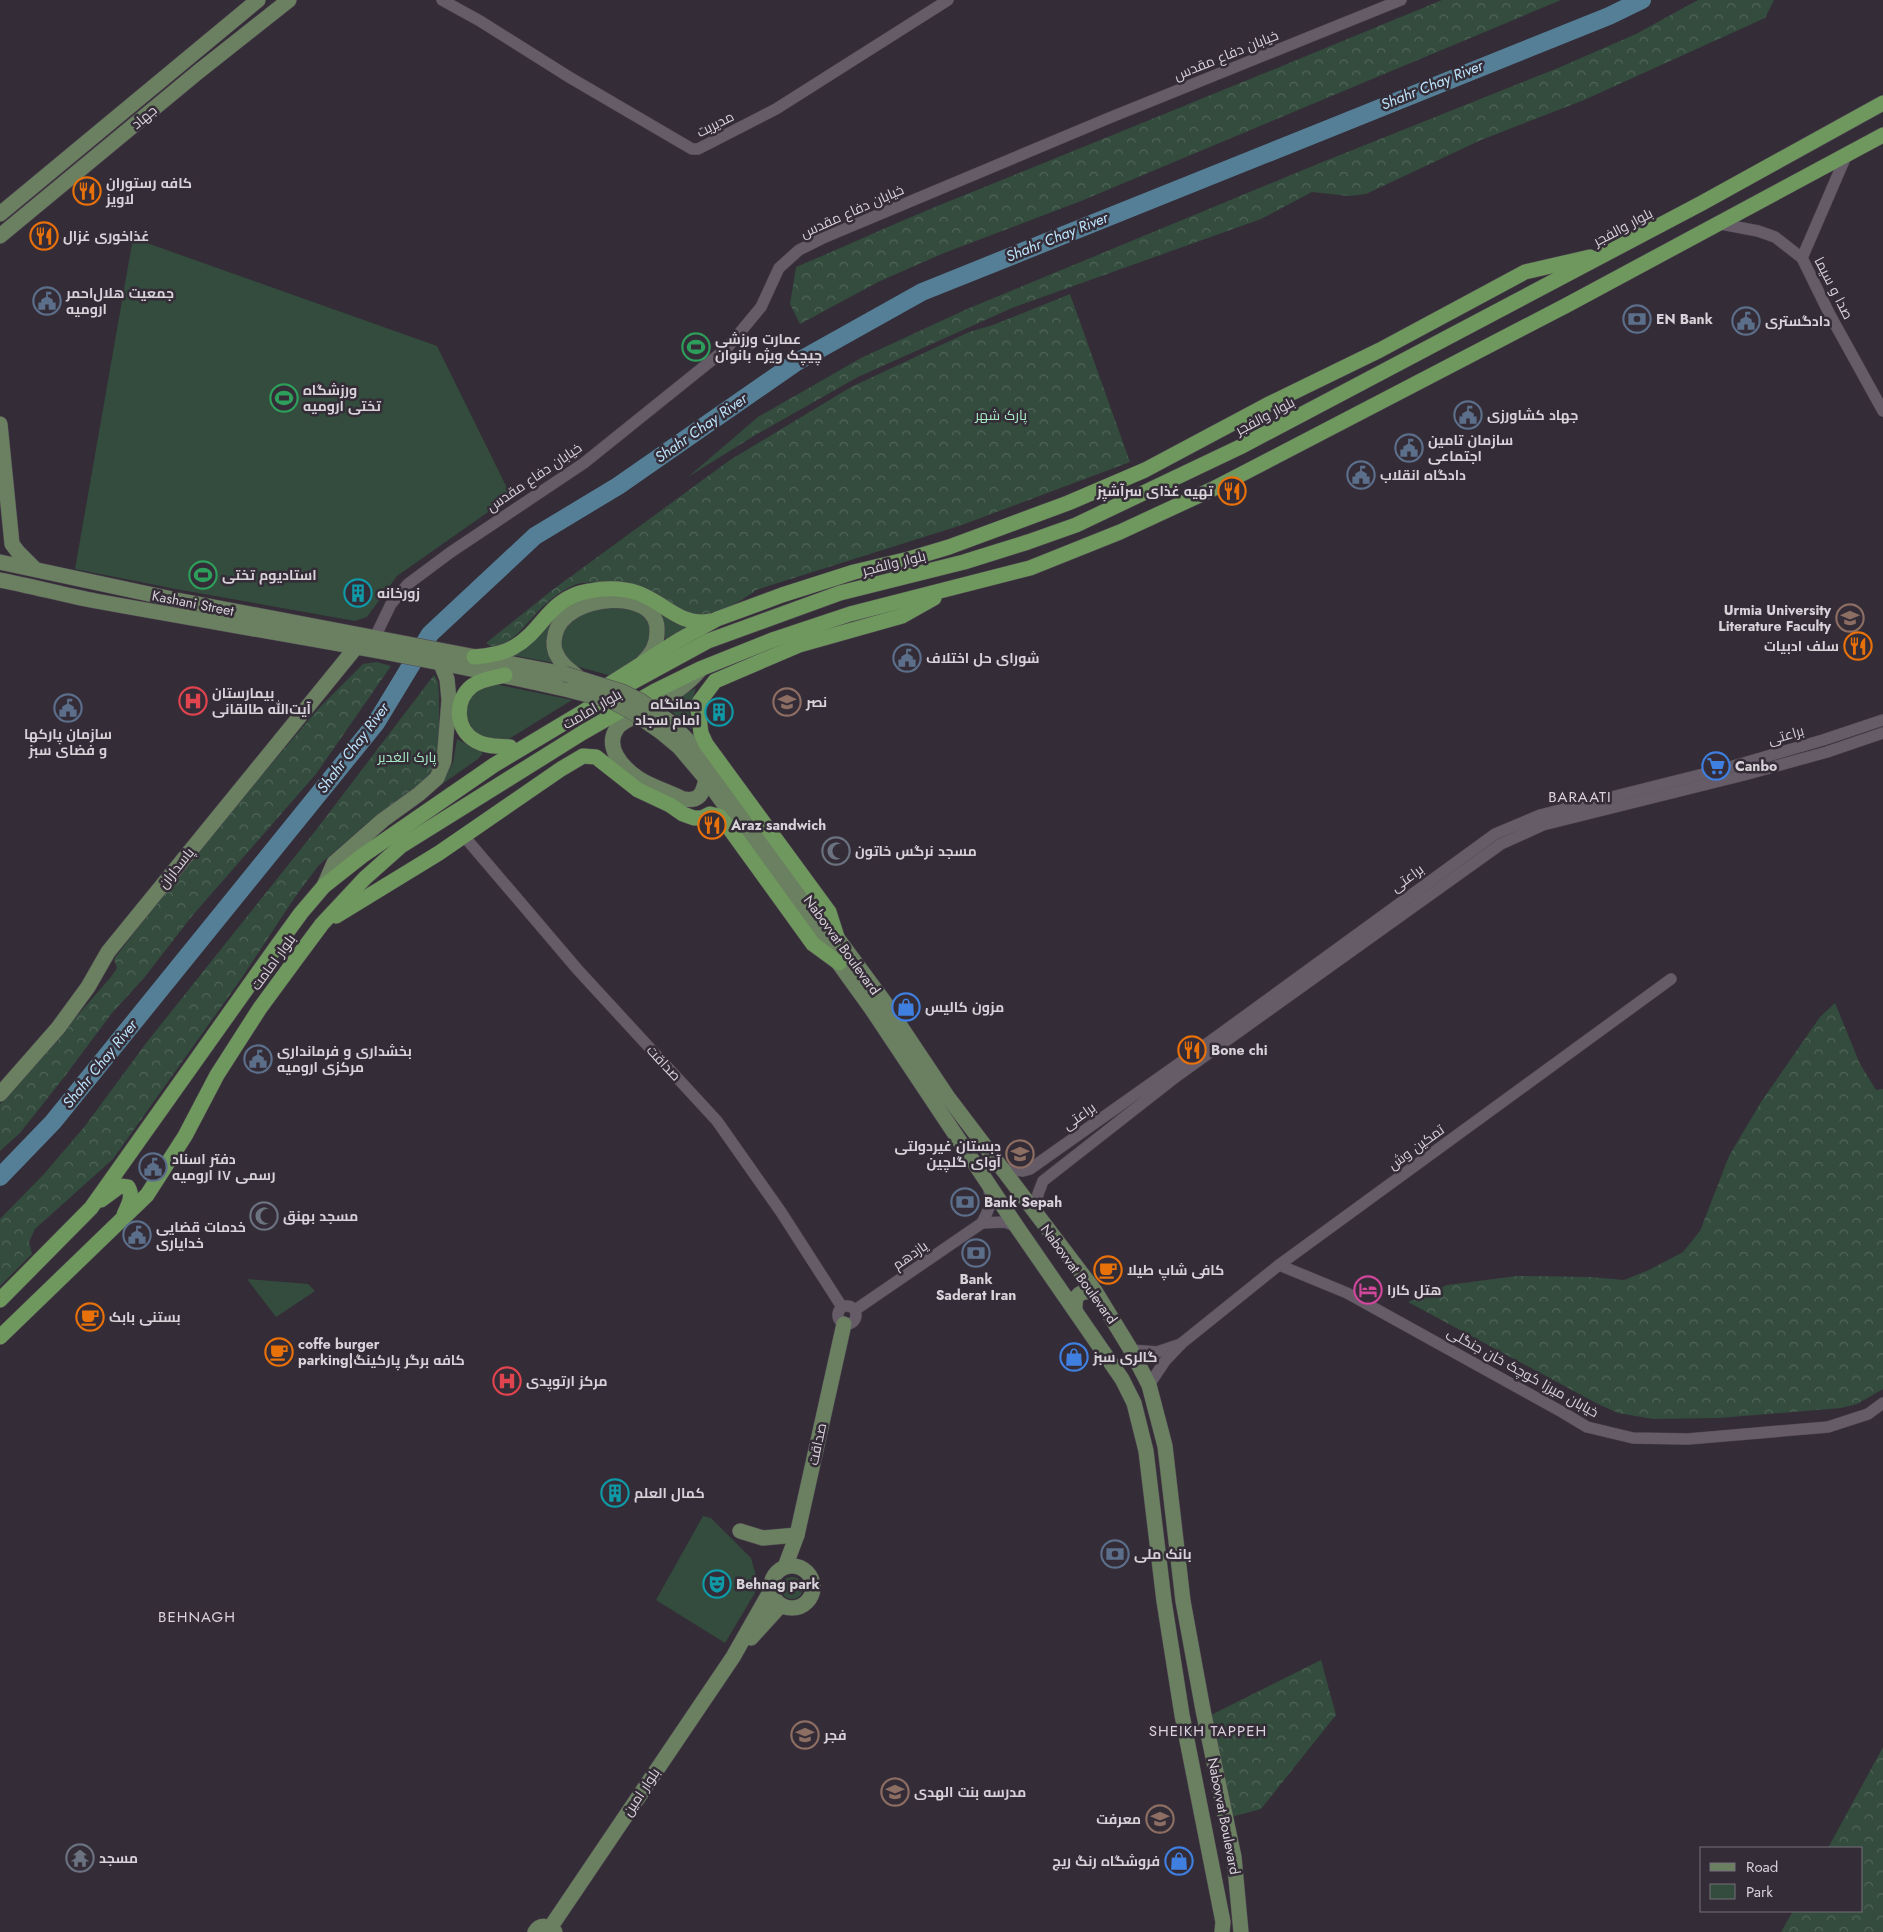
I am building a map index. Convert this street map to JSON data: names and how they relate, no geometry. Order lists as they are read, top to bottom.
{
  "streets": {
    "highway": ["بلوار والفجر", "بلوار امامت"],
    "main road": [
      "جهاد",
      "Kashani Street",
      "پاسداران",
      "Nabovvat Boulevard",
      "صداقت",
      "بلوار امین"
    ],
    "street": [
      "خیابان دفاع مقدس",
      "مدیریت",
      "صدا و سیما",
      "براعتی",
      "تمکین وش",
      "یازدهم",
      "خیابان میرزا کوچک خان جنگلی"
    ]
  },
  "crossings": [
    ["خیابان دفاع مقدس", "Kashani Street"],
    ["خیابان دفاع مقدس", "پاسداران"],
    ["بلوار والفجر", "بلوار امامت"],
    ["Kashani Street", "پاسداران"],
    ["براعتی", "Nabovvat Boulevard"],
    ["صداقت", "یازدهم"],
    ["تمکین وش", "خیابان میرزا کوچک خان جنگلی"]
  ],
  "districts": ["BARAATI", "BEHNAGH", "SHEIKH TAPPEH"],
  "water": ["Shahr Chay River"],
  "parks": ["پارک شهر", "پارک الغدیر"],
  "places": {
    "restaurant": [
      "کافه رستوران لاویز",
      "غذاخوری غزال",
      "تهیه غذای سرآشپز",
      "سلف ادبیات",
      "Araz sandwich",
      "Bone chi"
    ],
    "public building": [
      "جمعیت هلال‌احمر ارومیه",
      "دادگستری",
      "جهاد کشاورزی",
      "سازمان تامین اجتماعی",
      "دادگاه انقلاب",
      "شورای حل اختلاف",
      "سازمان پارکها و فضای سبز",
      "بخشداری و فرمانداری مرکزی ارومیه",
      "دفتر اسناد رسمی ۱۷ ارومیه",
      "خدمات قضایی خدایاری"
    ],
    "bank": [
      "EN Bank",
      "Bank Sepah",
      "Bank Saderat Iran",
      "بانک ملی"
    ],
    "sports": ["عمارت ورزشی چیچک ویژه بانوان", "ورزشگاه تختی ارومیه", "استادیوم تختی"],
    "building": ["زورخانه", "دمانگاه امام سجاد", "کمال العلم"],
    "school or university": [
      "Urmia University Literature Faculty",
      "نصر",
      "دبستان غیردولتی آوای گلچین",
      "فجر",
      "مدرسه بنت الهدی",
      "معرفت"
    ],
    "hospital": ["بیمارستان آیت‌الله طالقانی", "مرکز ارتوپدی"],
    "supermarket": ["Canbo"],
    "mosque": ["مسجد نرگس خاتون", "مسجد بهنق"],
    "shop": ["مزون کالیس", "گالری سبز", "فروشگاه رنگ ریچ"],
    "cafe": ["کافی شاپ طیلا", "بستنی بابک", "coffe burger parking|کافه برگر پارکینگ"],
    "hotel": ["هتل کارا"],
    "theatre": ["Behnag park"],
    "temple": ["مسجد"]
  },
  "legend": ["Road", "Park"]
}
